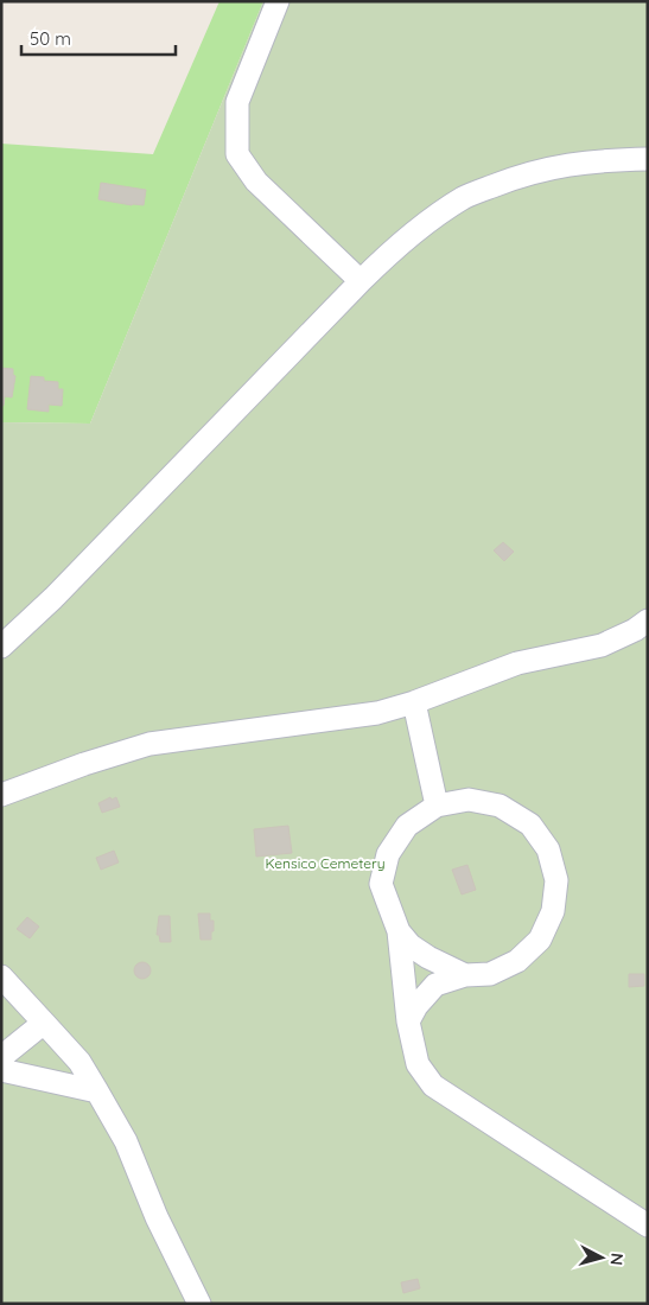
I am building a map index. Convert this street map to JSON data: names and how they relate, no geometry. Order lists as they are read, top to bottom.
{
  "parks": ["Kensico Cemetery"],
  "scale_bar": "50 m",
  "north": "right"
}
